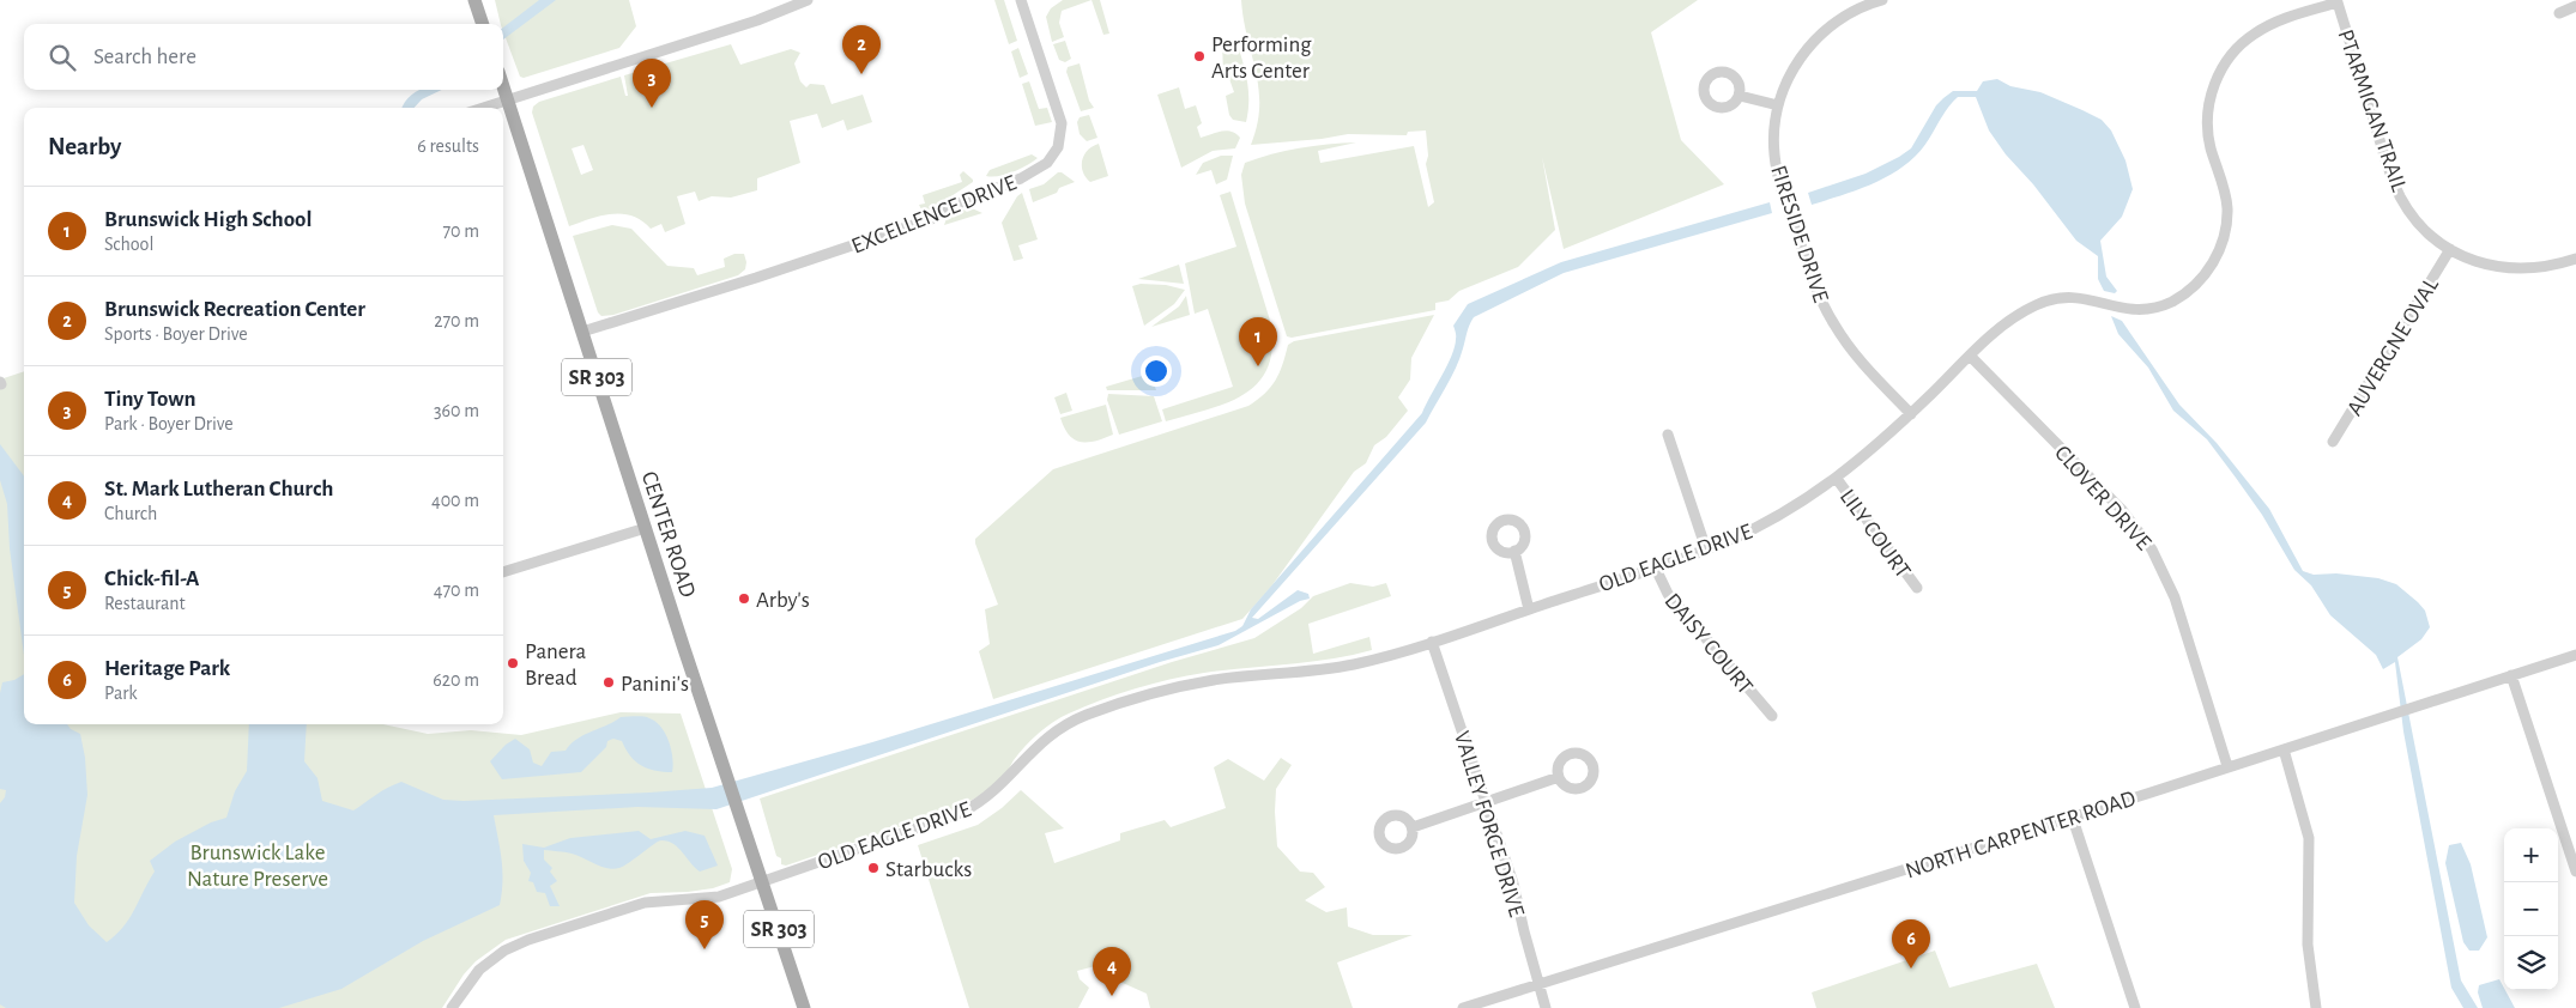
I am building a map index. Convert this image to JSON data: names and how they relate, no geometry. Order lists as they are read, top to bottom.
{
  "streets": {
    "main road": ["SR 303", "CENTER ROAD"],
    "street": [
      "PTARMIGAN TRAIL",
      "EXCELLENCE DRIVE",
      "FIRESIDE DRIVE",
      "AUVERGNE OVAL",
      "CLOVER DRIVE",
      "LILY COURT",
      "OLD EAGLE DRIVE",
      "DAISY COURT",
      "VALLEY FORGE DRIVE",
      "NORTH CARPENTER ROAD"
    ]
  },
  "crossings": [
    ["PTARMIGAN TRAIL", "AUVERGNE OVAL"],
    ["PTARMIGAN TRAIL", "OLD EAGLE DRIVE"],
    ["EXCELLENCE DRIVE", "CENTER ROAD"],
    ["FIRESIDE DRIVE", "OLD EAGLE DRIVE"],
    ["CLOVER DRIVE", "OLD EAGLE DRIVE"],
    ["CLOVER DRIVE", "NORTH CARPENTER ROAD"],
    ["LILY COURT", "OLD EAGLE DRIVE"],
    ["CENTER ROAD", "OLD EAGLE DRIVE"],
    ["OLD EAGLE DRIVE", "DAISY COURT"],
    ["OLD EAGLE DRIVE", "VALLEY FORGE DRIVE"],
    ["VALLEY FORGE DRIVE", "NORTH CARPENTER ROAD"]
  ],
  "parks": ["Brunswick Lake Nature Preserve"],
  "places": [
    "Performing Arts Center",
    "Arby's",
    "Panera Bread",
    "Panini's",
    "Starbucks"
  ],
  "page": {
    "search": "Search here",
    "pins": [
      "2",
      "3",
      "1",
      "5",
      "6",
      "4"
    ],
    "heading": ["Nearby", "6 results"],
    "list": [
      {
        "mark": "1",
        "name": "Brunswick High School",
        "note": "School",
        "value": "70 m"
      },
      {
        "mark": "2",
        "name": "Brunswick Recreation Center",
        "note": "Sports · Boyer Drive",
        "value": "270 m"
      },
      {
        "mark": "3",
        "name": "Tiny Town",
        "note": "Park · Boyer Drive",
        "value": "360 m"
      },
      {
        "mark": "4",
        "name": "St. Mark Lutheran Church",
        "note": "Church",
        "value": "400 m"
      },
      {
        "mark": "5",
        "name": "Chick-fil-A",
        "note": "Restaurant",
        "value": "470 m"
      },
      {
        "mark": "6",
        "name": "Heritage Park",
        "note": "Park",
        "value": "620 m"
      }
    ],
    "map_buttons": ["+", "−"]
  }
}
